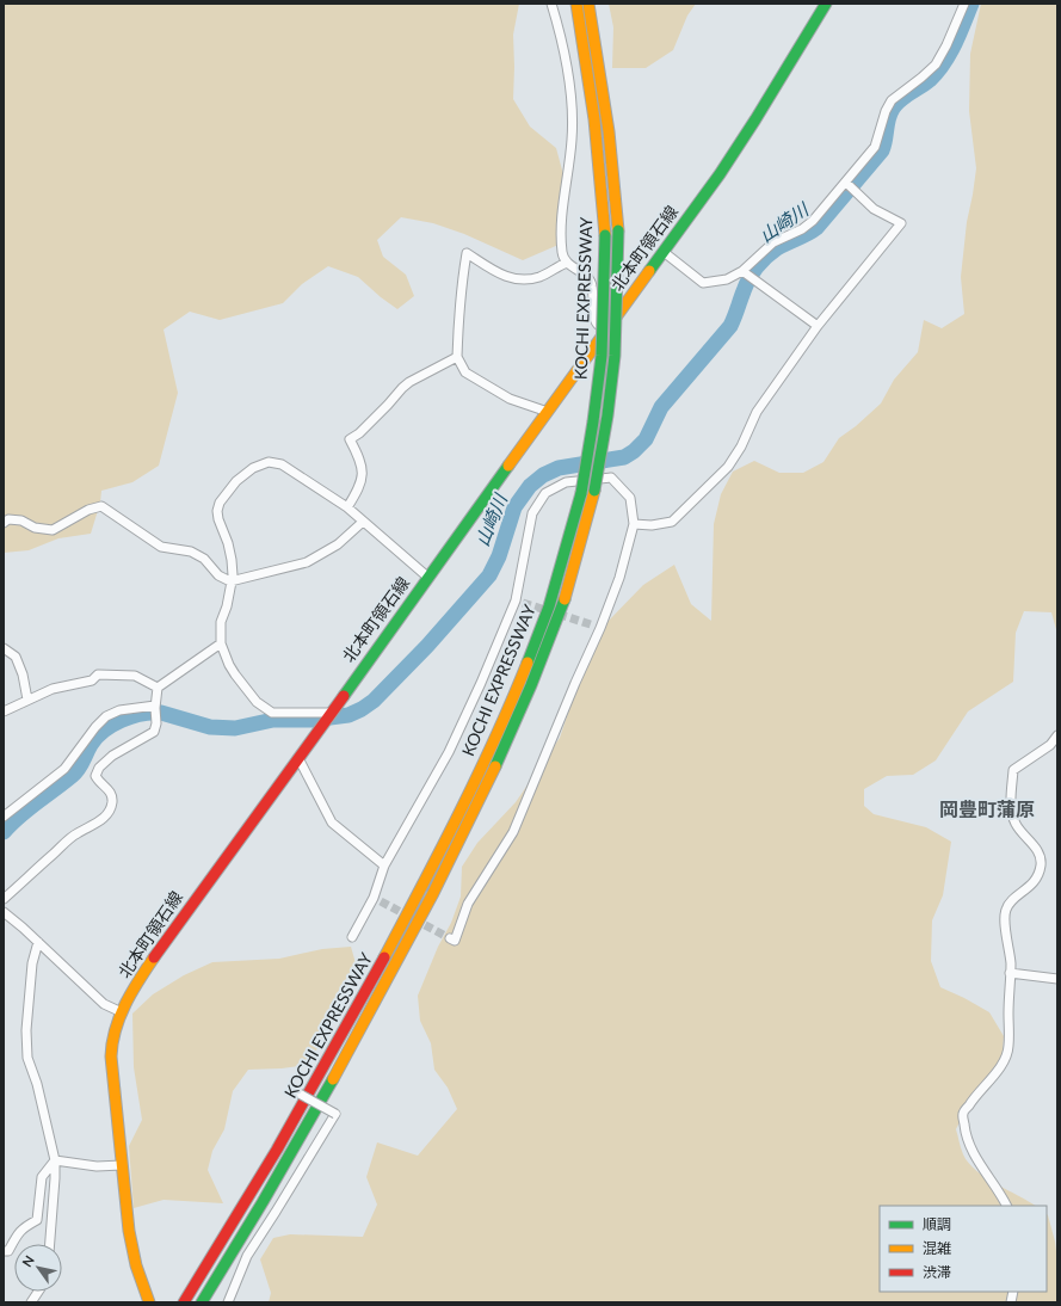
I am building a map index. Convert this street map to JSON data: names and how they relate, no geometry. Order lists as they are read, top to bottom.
{
  "streets": {
    "main road": ["北本町領石線", "KOCHI EXPRESSWAY"]
  },
  "districts": ["岡豊町蒲原"],
  "water": ["山崎川"],
  "legend": ["順調", "混雑", "渋滞"],
  "north": "top left"
}
